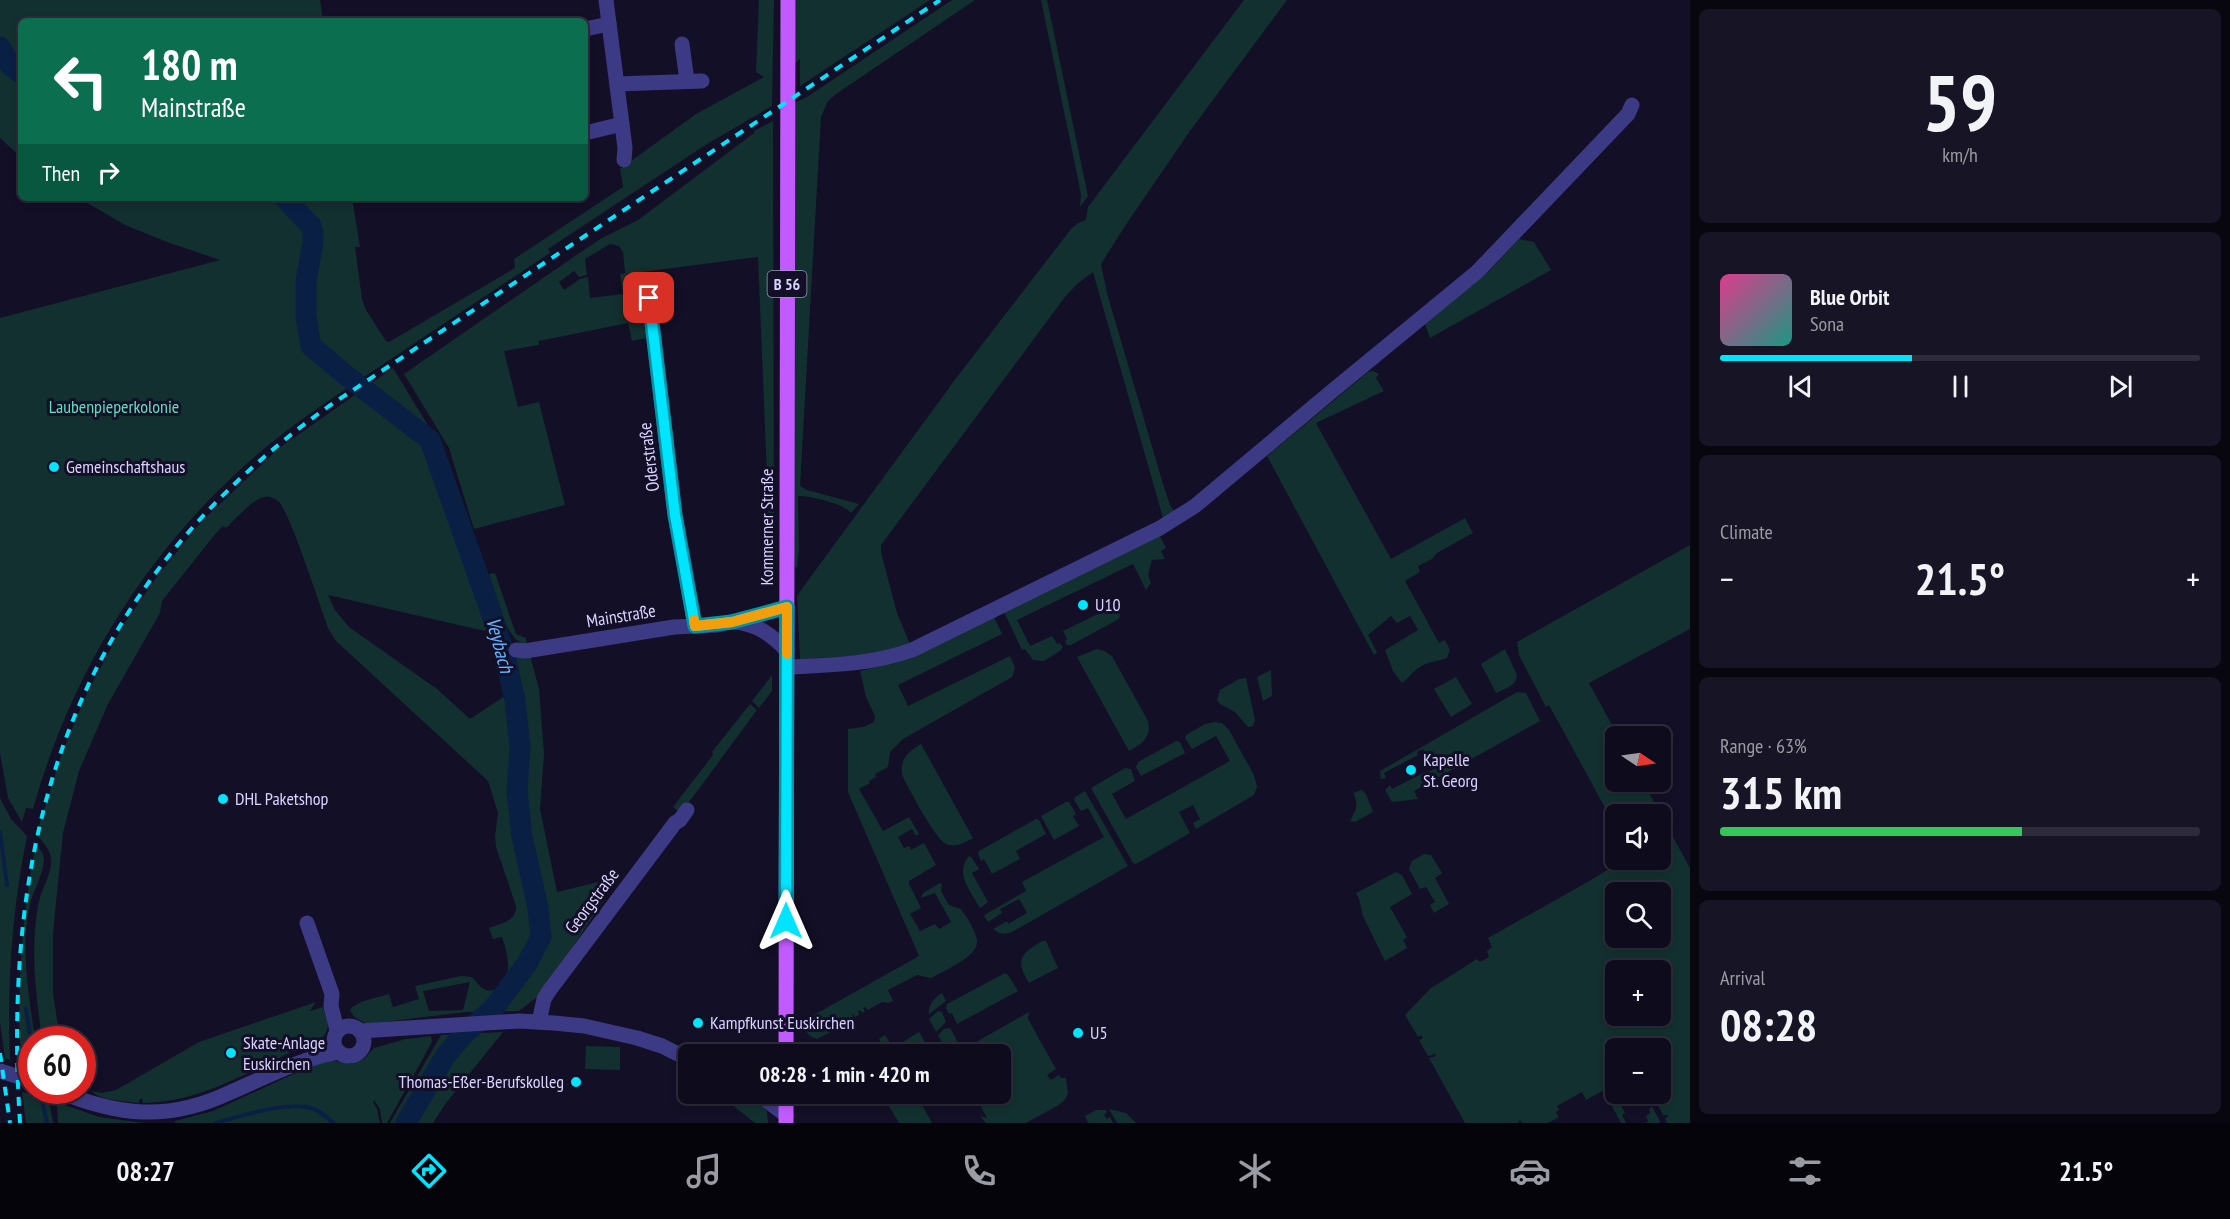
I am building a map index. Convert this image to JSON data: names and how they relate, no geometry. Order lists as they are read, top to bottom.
{
  "streets": {
    "main road": ["B 56", "Kommerner Straße"],
    "street": ["Oderstraße", "Mainstraße", "Georgstraße"]
  },
  "crossings": [
    ["Oderstraße", "Mainstraße"],
    ["Kommerner Straße", "Mainstraße"]
  ],
  "water": ["Veybach"],
  "parks": ["Laubenpieperkolonie"],
  "places": [
    "Gemeinschaftshaus",
    "U10",
    "Kapelle St. Georg",
    "DHL Paketshop",
    "Kampfkunst Euskirchen",
    "U5",
    "Skate-Anlage Euskirchen",
    "Thomas-Eßer-Berufskolleg"
  ],
  "north": "right",
  "page": {
    "tile": [
      ["59", "km/h"],
      "Climate",
      ["Range · 63%", "315 km"],
      ["Arrival", "08:28"]
    ],
    "turn": ["180 m", "Mainstraße"],
    "then": "Then",
    "song": ["Blue Orbit", "Sona"],
    "heat": ["−", "21.5°", "+"],
    "map_buttons": ["+", "−"],
    "limit": "60",
    "trip": "08:28 · 1 min · 420 m",
    "tabs": ["08:27", "21.5°"]
  }
}
